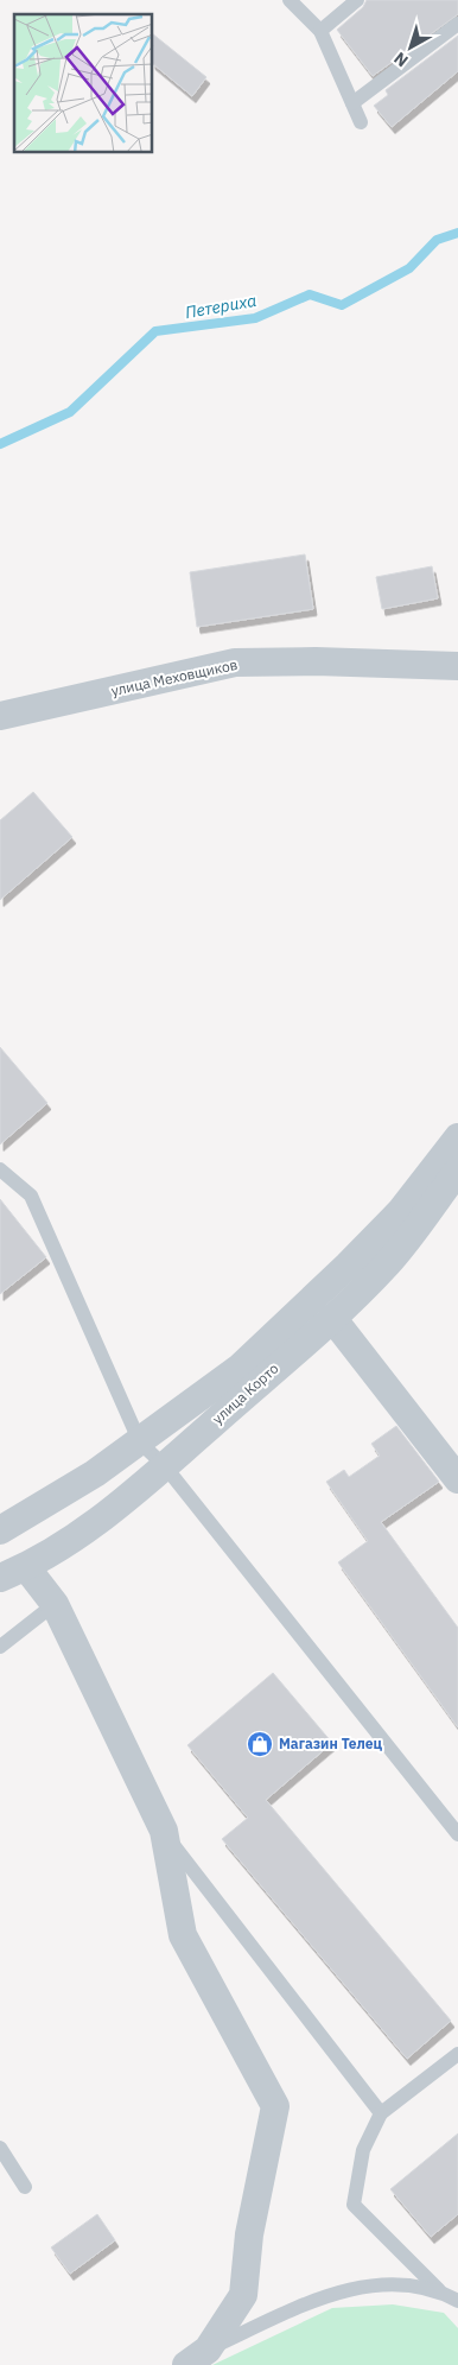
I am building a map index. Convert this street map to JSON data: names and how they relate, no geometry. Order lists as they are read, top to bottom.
{
  "streets": {
    "street": ["улица Меховщиков", "улица Корто"]
  },
  "water": ["Петериха"],
  "places": {
    "shop": ["Магазин Телец"]
  },
  "north": "bottom left"
}
